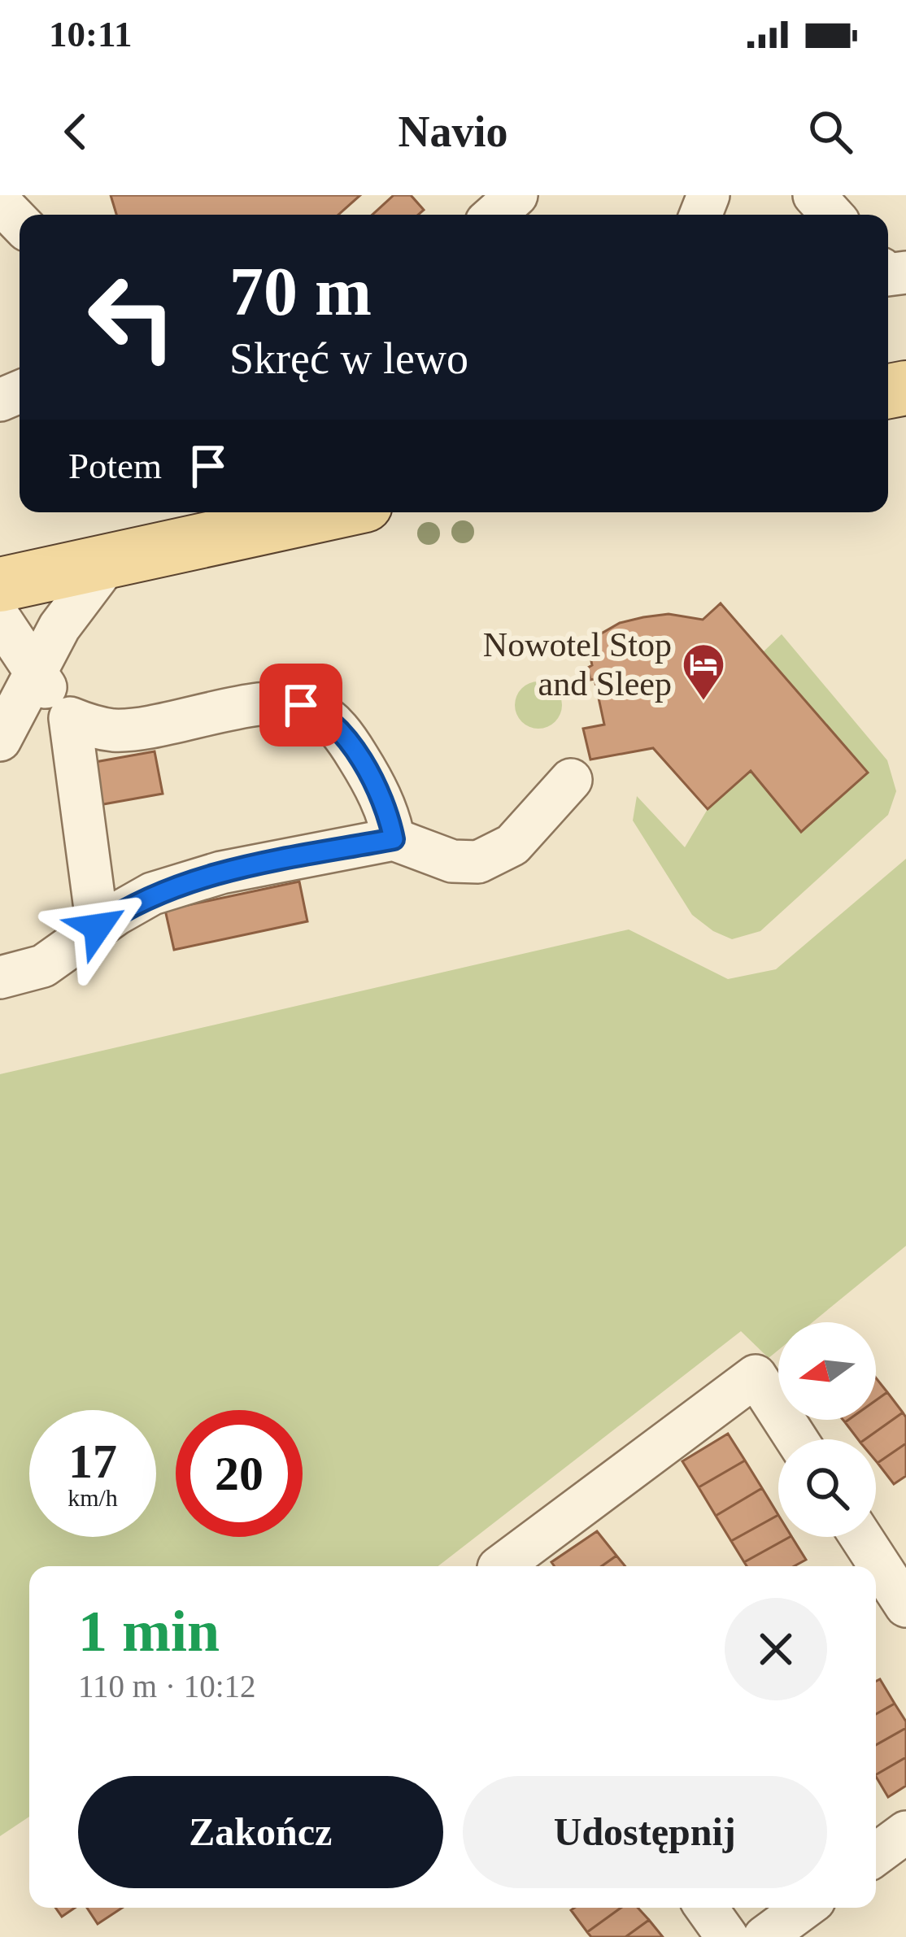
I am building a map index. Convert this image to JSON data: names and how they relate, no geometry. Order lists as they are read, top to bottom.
{
  "places": {
    "hotel": ["Nowotel Stop and Sleep"]
  },
  "north": "left",
  "page": {
    "status": "10:11",
    "header": "Navio",
    "turn": ["70 m", "Skręć w lewo"],
    "then": "Potem",
    "speed": "17 km/h",
    "limit": "20",
    "heading": ["1 min", "110 m · 10:12"],
    "buttons": ["Zakończ", "Udostępnij"]
  }
}
